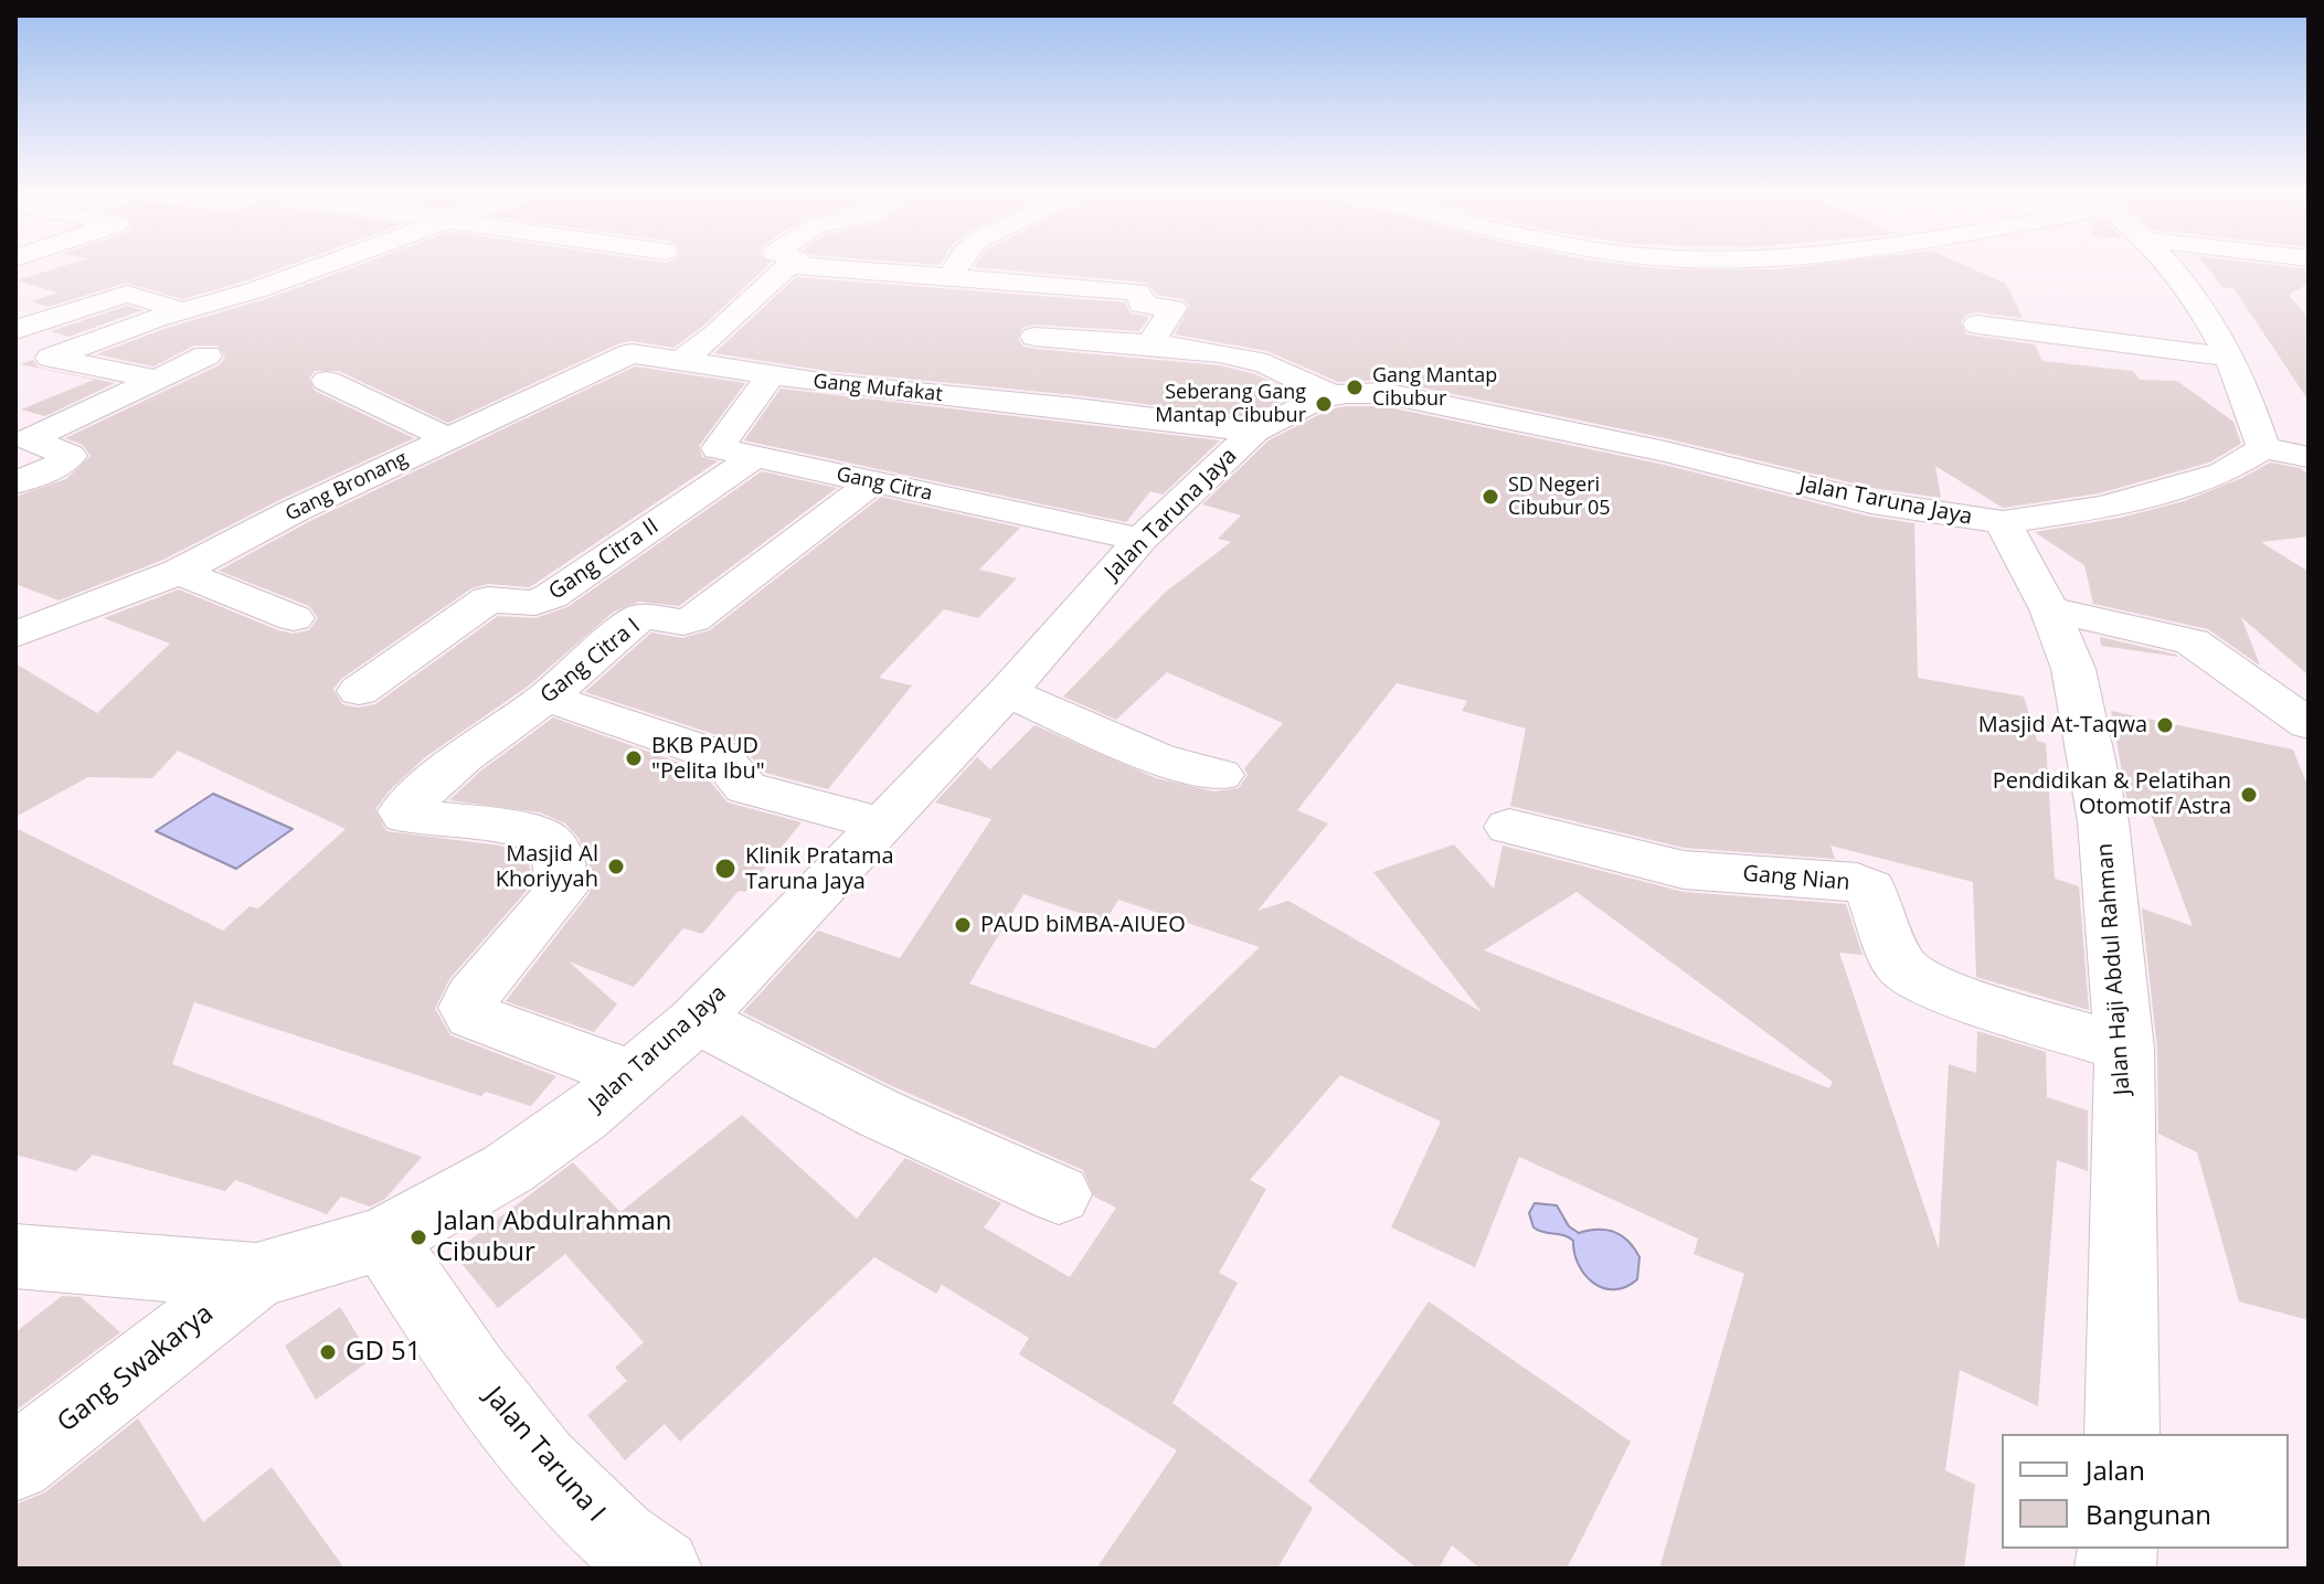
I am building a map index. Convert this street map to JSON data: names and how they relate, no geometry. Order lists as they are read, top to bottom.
{
  "streets": {
    "street": [
      "Gang Mufakat",
      "Gang Citra",
      "Gang Bronang",
      "Jalan Taruna Jaya",
      "Gang Citra II",
      "Gang Citra I",
      "Gang Nian",
      "Jalan Haji Abdul Rahman",
      "Gang Swakarya",
      "Jalan Taruna I"
    ]
  },
  "crossings": [
    ["Gang Mufakat", "Gang Citra"],
    ["Gang Mufakat", "Gang Bronang"],
    ["Gang Mufakat", "Jalan Taruna Jaya"],
    ["Gang Citra", "Jalan Taruna Jaya"],
    ["Gang Citra", "Gang Citra II"],
    ["Gang Citra", "Gang Citra I"],
    ["Jalan Taruna Jaya", "Gang Citra I"],
    ["Jalan Taruna Jaya", "Jalan Haji Abdul Rahman"],
    ["Jalan Taruna Jaya", "Gang Swakarya"],
    ["Jalan Taruna Jaya", "Jalan Taruna I"],
    ["Gang Nian", "Jalan Haji Abdul Rahman"]
  ],
  "places": [
    "Gang Mantap Cibubur",
    "Seberang Gang Mantap Cibubur",
    "SD Negeri Cibubur 05",
    "Masjid At-Taqwa",
    "BKB PAUD \"Pelita Ibu\"",
    "Pendidikan & Pelatihan Otomotif Astra",
    "Masjid Al Khoriyyah",
    "Klinik Pratama Taruna Jaya",
    "PAUD biMBA-AIUEO",
    "Jalan Abdulrahman Cibubur",
    "GD 51"
  ],
  "legend": ["Jalan", "Bangunan"]
}
